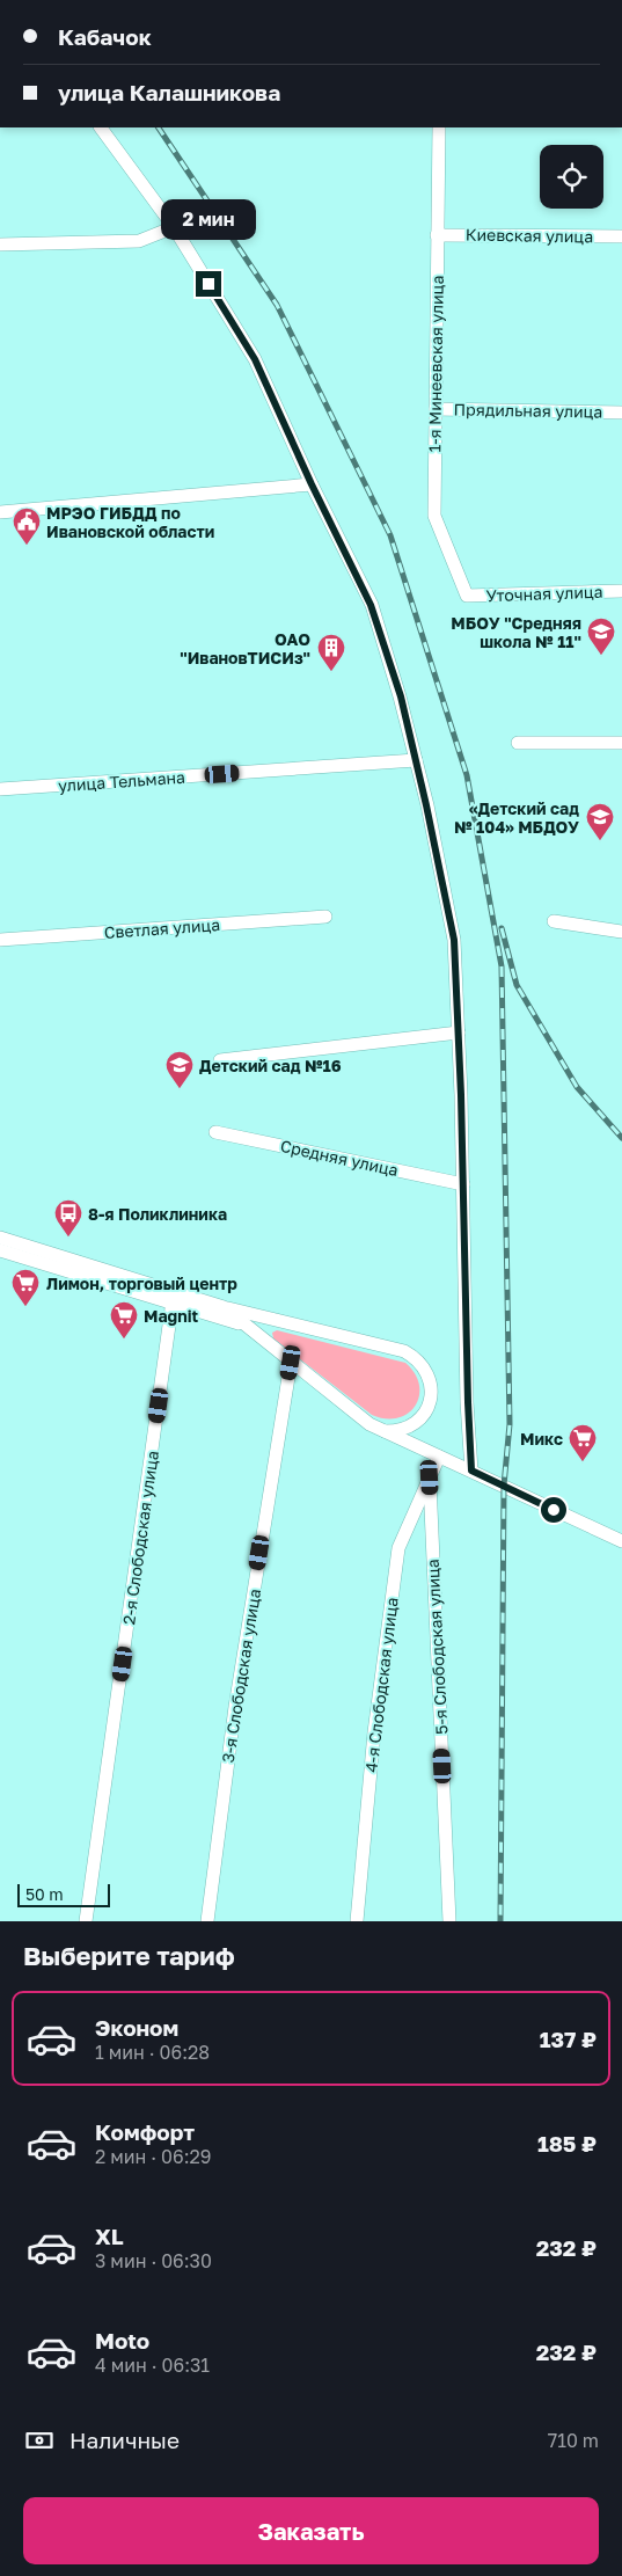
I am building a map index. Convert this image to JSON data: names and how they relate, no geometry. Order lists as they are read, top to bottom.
{
  "streets": {
    "street": [
      "Киевская улица",
      "1-я Минеевская улица",
      "Прядильная улица",
      "Уточная улица",
      "улица Тельмана",
      "Светлая улица",
      "Средняя улица",
      "2-я Слободская улица",
      "5-я Слободская улица",
      "3-я Слободская улица",
      "4-я Слободская улица"
    ]
  },
  "crossings": [
    ["Киевская улица", "1-я Минеевская улица"],
    ["1-я Минеевская улица", "Прядильная улица"],
    ["1-я Минеевская улица", "Уточная улица"],
    ["5-я Слободская улица", "4-я Слободская улица"]
  ],
  "places": {
    "public building": ["МРЭО ГИБДД по Ивановской области"],
    "school or university": ["МБОУ \"Средняя школа № 11\"", "«Детский сад № 104» МБДОУ", "Детский сад №16"],
    "building": ["ОАО \"ИвановТИСИз\""],
    "bus stop": ["8-я Поликлиника"],
    "supermarket": ["Лимон, торговый центр", "Magnit", "Микс"]
  },
  "scale_bar": "50 m",
  "page": {
    "banner": ["Кабачок", "улица Калашникова"],
    "bubble": "2 мин",
    "scale": "50 m",
    "heading": "Выберите тариф",
    "list": [
      {
        "name": "Эконом",
        "note": "1 мин · 06:28",
        "value": "137 ₽"
      },
      {
        "name": "Комфорт",
        "note": "2 мин · 06:29",
        "value": "185 ₽"
      },
      {
        "name": "XL",
        "note": "3 мин · 06:30",
        "value": "232 ₽"
      },
      {
        "name": "Moto",
        "note": "4 мин · 06:31",
        "value": "232 ₽"
      }
    ],
    "pay": ["Наличные", "710 m"],
    "buttons": "Заказать"
  }
}
